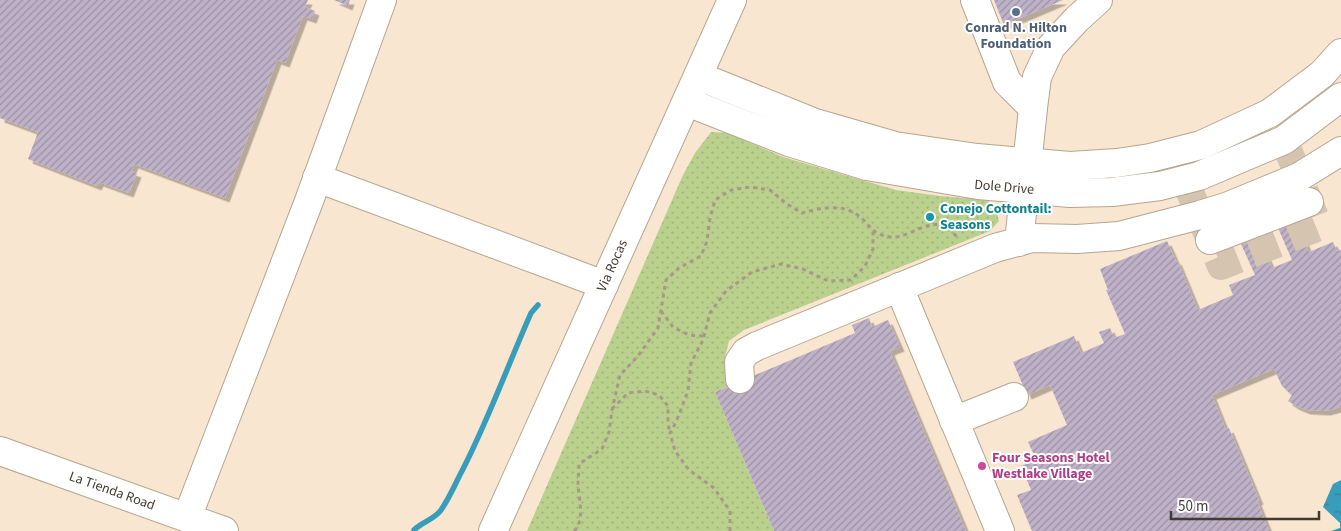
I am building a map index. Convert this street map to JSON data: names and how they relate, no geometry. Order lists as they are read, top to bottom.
{
  "streets": {
    "street": ["Dole Drive", "Via Rocas", "La Tienda Road"]
  },
  "crossings": [
    ["Dole Drive", "Via Rocas"]
  ],
  "places": ["Conrad N. Hilton Foundation", "Conejo Cottontail: Seasons", "Four Seasons Hotel Westlake Village"],
  "scale_bar": "50 m"
}
